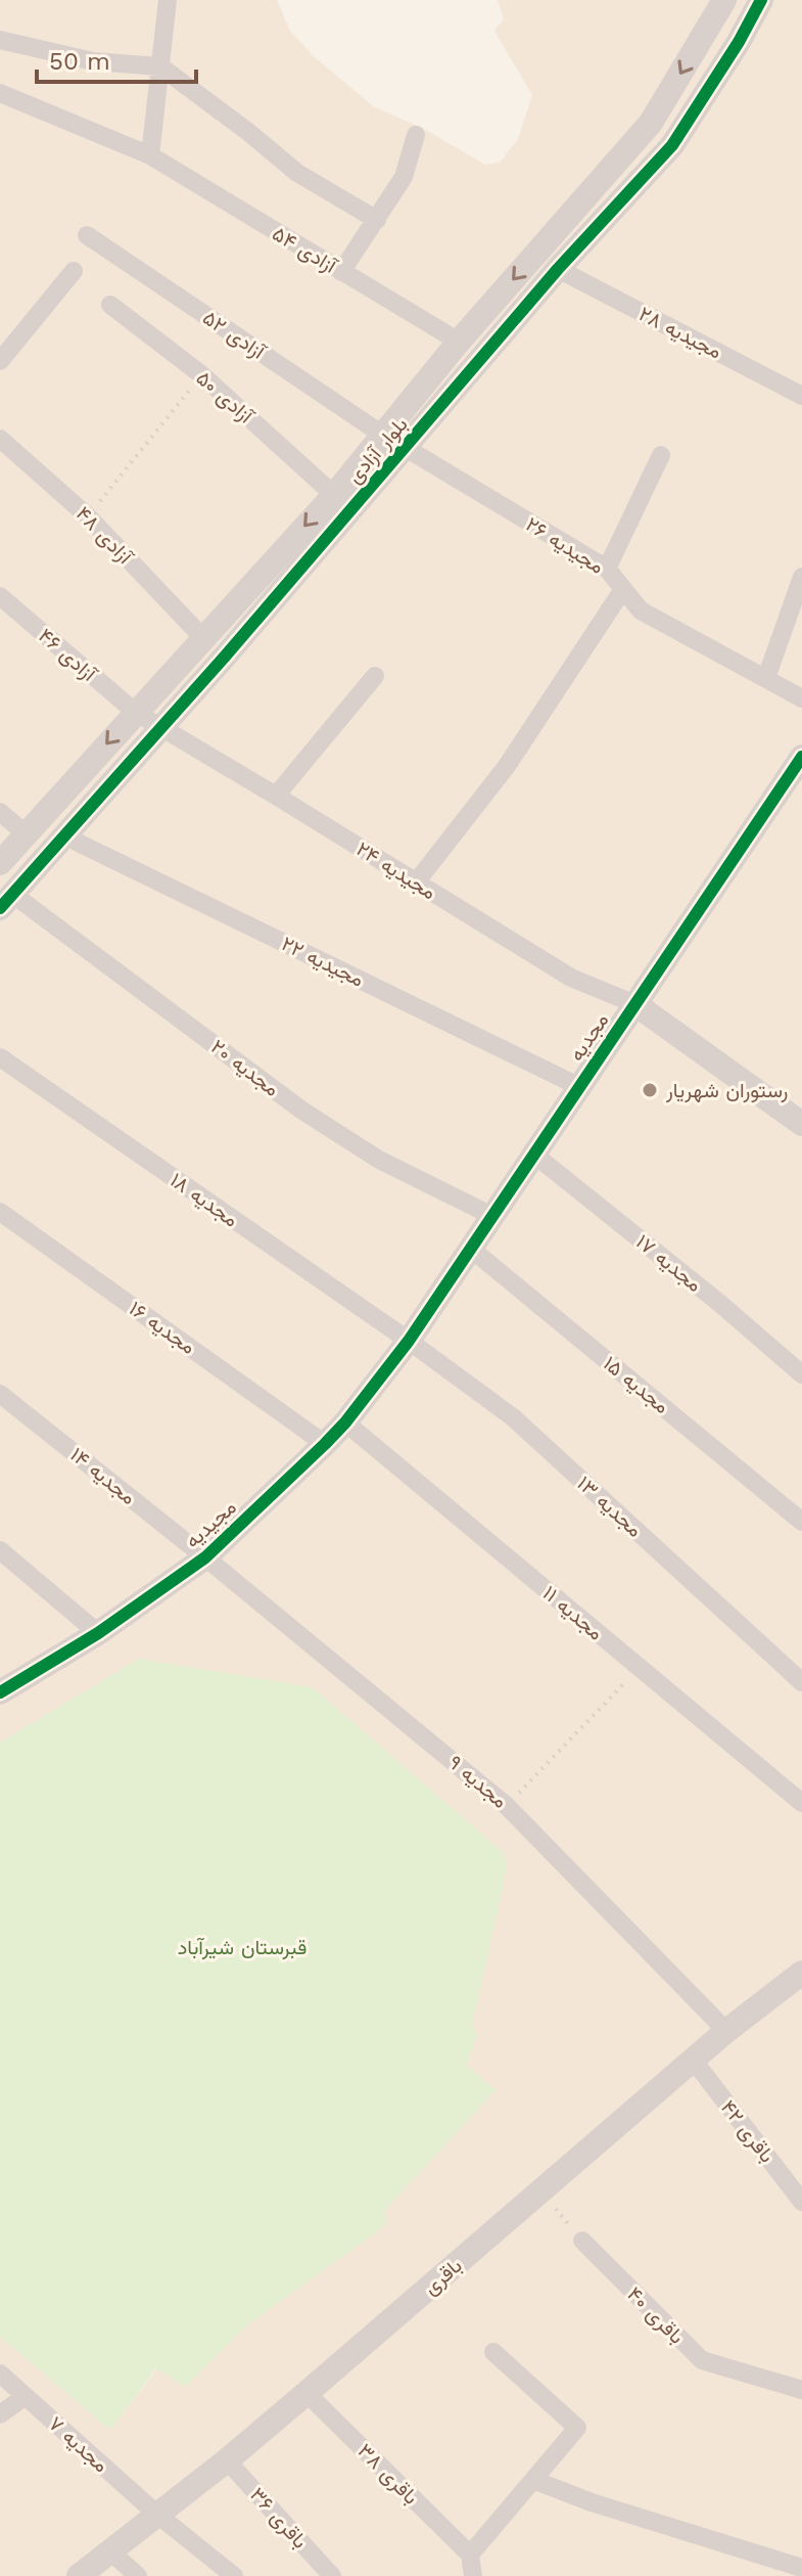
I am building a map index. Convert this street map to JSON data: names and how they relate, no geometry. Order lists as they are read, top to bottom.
{
  "streets": {
    "street": [
      "آزادی ۵۴",
      "مجیدیه ۲۸",
      "آزادی ۵۲",
      "آزادی ۵۰",
      "بلوار آزادی",
      "آزادی ۴۸",
      "مجیدیه ۲۶",
      "آزادی ۴۶",
      "مجیدیه ۲۴",
      "مجیدیه ۲۲",
      "مجدیه",
      "مجدیه ۲۰",
      "مجدیه ۱۸",
      "مجدیه ۱۷",
      "مجدیه ۱۶",
      "مجدیه ۱۵",
      "مجدیه ۱۴",
      "مجدیه ۱۳",
      "مجیدیه",
      "مجدیه ۱۱",
      "مجدیه ۹",
      "باقری ۴۲",
      "باقری",
      "باقری ۴۰",
      "مجدیه ۷",
      "باقری ۳۸",
      "باقری ۳۶"
    ]
  },
  "crossings": [
    ["آزادی ۵۴", "بلوار آزادی"],
    ["مجیدیه ۲۸", "بلوار آزادی"],
    ["آزادی ۵۲", "بلوار آزادی"],
    ["آزادی ۵۰", "بلوار آزادی"],
    ["بلوار آزادی", "آزادی ۴۸"],
    ["بلوار آزادی", "مجیدیه ۲۶"],
    ["بلوار آزادی", "آزادی ۴۶"],
    ["بلوار آزادی", "مجیدیه ۲۴"],
    ["بلوار آزادی", "مجیدیه ۲۲"],
    ["بلوار آزادی", "مجدیه ۲۰"],
    ["آزادی ۴۶", "مجیدیه ۲۴"],
    ["مجیدیه ۲۴", "مجدیه"],
    ["مجیدیه ۲۲", "مجدیه"],
    ["مجدیه", "مجدیه ۲۰"],
    ["مجدیه", "مجدیه ۱۸"],
    ["مجدیه", "مجدیه ۱۷"],
    ["مجدیه", "مجدیه ۱۵"],
    ["مجدیه", "مجدیه ۱۳"],
    ["مجدیه", "مجیدیه"],
    ["مجدیه ۱۸", "مجدیه ۱۳"],
    ["مجدیه ۱۸", "مجیدیه"],
    ["مجدیه ۱۶", "مجیدیه"],
    ["مجدیه ۱۴", "مجیدیه"],
    ["مجدیه ۱۴", "مجدیه ۹"],
    ["مجدیه ۱۳", "مجیدیه"],
    ["مجیدیه", "مجدیه ۱۱"],
    ["مجیدیه", "مجدیه ۹"],
    ["مجدیه ۹", "باقری"],
    ["باقری ۴۲", "باقری"],
    ["باقری", "مجدیه ۷"],
    ["باقری", "باقری ۳۸"],
    ["باقری", "باقری ۳۶"]
  ],
  "parks": ["قبرستان شیرآباد"],
  "places": ["رستوران شهریار"],
  "scale_bar": "50 m"
}
